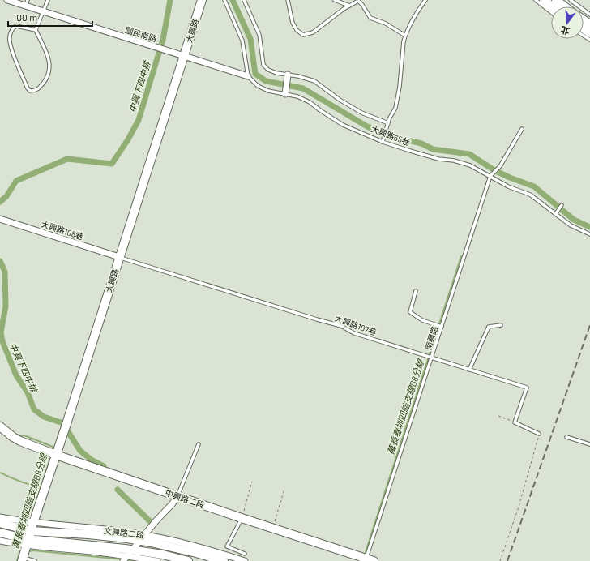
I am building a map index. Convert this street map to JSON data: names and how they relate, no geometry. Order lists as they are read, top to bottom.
{
  "streets": {
    "street": [
      "大興路",
      "國民南路",
      "大興路65巷",
      "大興路108巷",
      "中興路二段",
      "文興路二段"
    ],
    "lane": ["大興路107巷", "南興路"]
  },
  "crossings": [
    ["大興路", "國民南路"],
    ["大興路", "大興路65巷"],
    ["大興路", "大興路108巷"],
    ["大興路", "大興路107巷"],
    ["大興路", "中興路二段"],
    ["大興路", "文興路二段"],
    ["國民南路", "大興路65巷"],
    ["大興路65巷", "南興路"],
    ["大興路108巷", "大興路107巷"],
    ["大興路107巷", "南興路"],
    ["南興路", "中興路二段"]
  ],
  "water": ["中興下四中排", "萬長春圳四結支線B8分線", "萬長春圳四結支線B9分線"],
  "scale_bar": "100 m",
  "north": "bottom"
}
